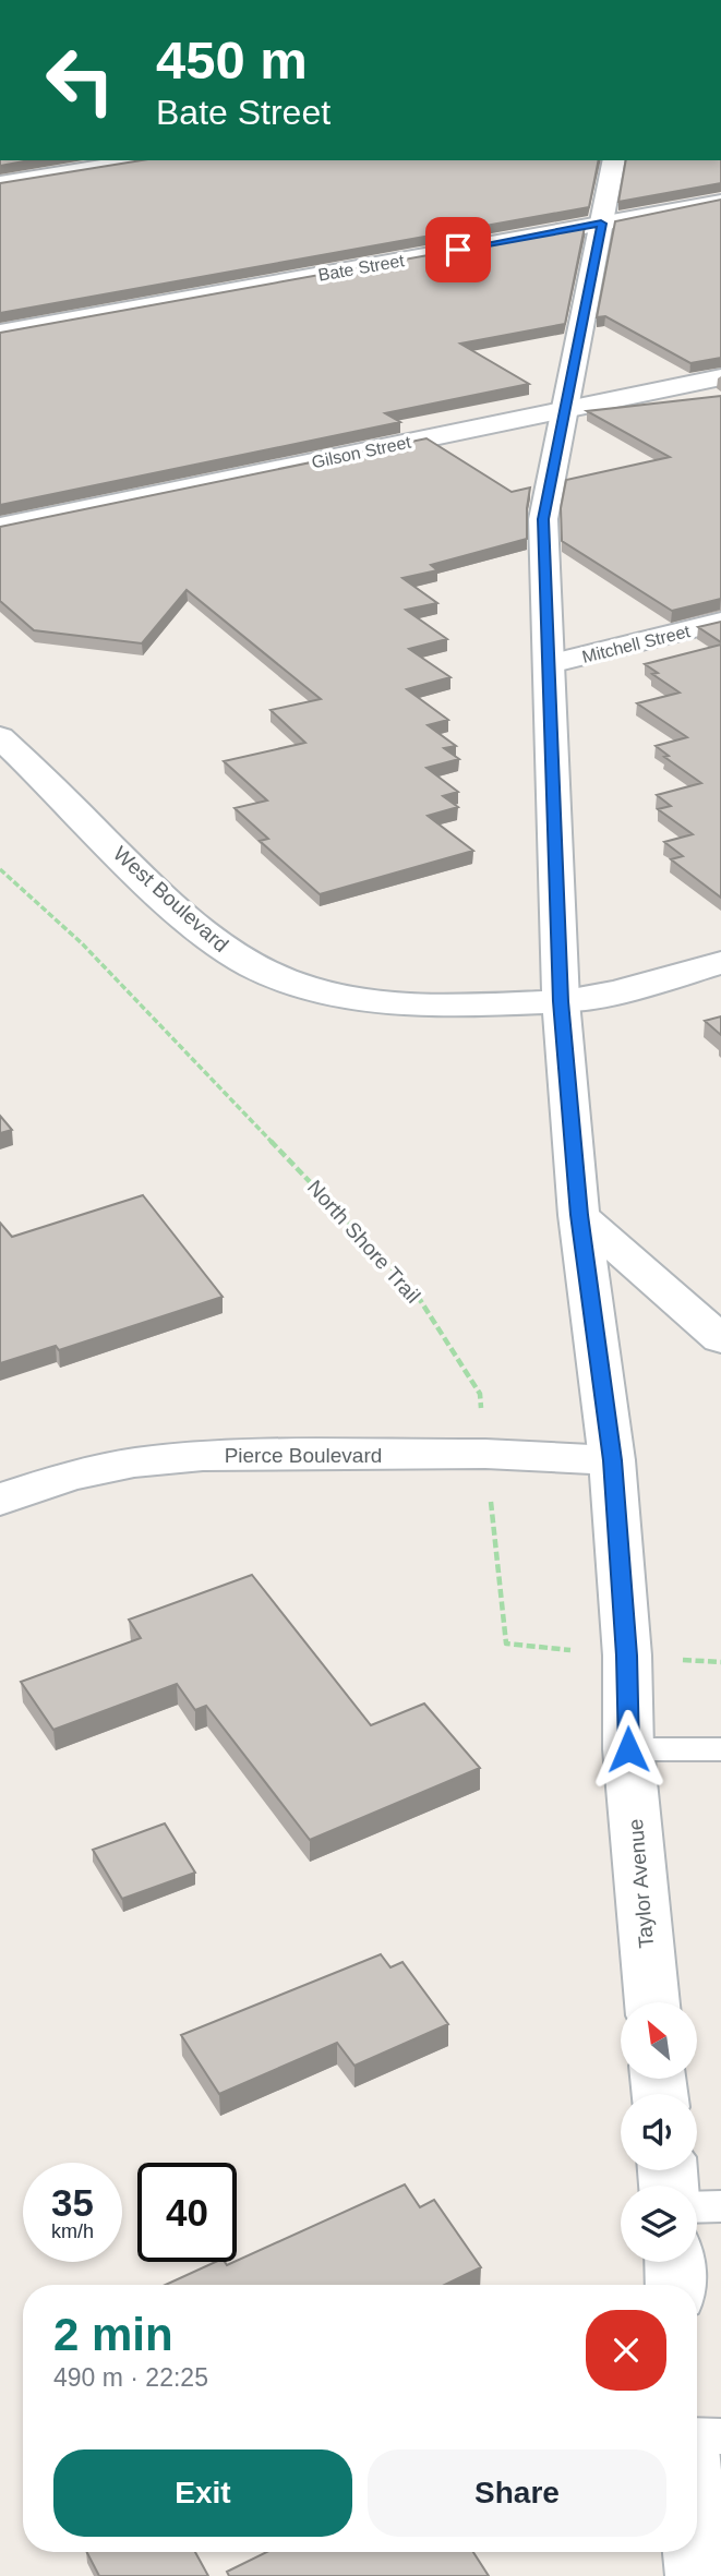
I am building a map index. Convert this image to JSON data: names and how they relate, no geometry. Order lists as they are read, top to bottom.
{
  "streets": {
    "street": [
      "Bate Street",
      "Gilson Street",
      "Mitchell Street",
      "West Boulevard",
      "Pierce Boulevard",
      "Taylor Avenue"
    ],
    "path": ["North Shore Trail"]
  },
  "crossings": [
    ["Bate Street", "Taylor Avenue"],
    ["Gilson Street", "Taylor Avenue"],
    ["Mitchell Street", "Taylor Avenue"],
    ["West Boulevard", "Taylor Avenue"],
    ["North Shore Trail", "Pierce Boulevard"],
    ["North Shore Trail", "Taylor Avenue"],
    ["Pierce Boulevard", "Taylor Avenue"]
  ],
  "north": "top left",
  "page": {
    "turn": ["450 m", "Bate Street"],
    "speed": "35 km/h",
    "limit": "40",
    "heading": ["2 min", "490 m · 22:25"],
    "buttons": ["Exit", "Share"]
  }
}
